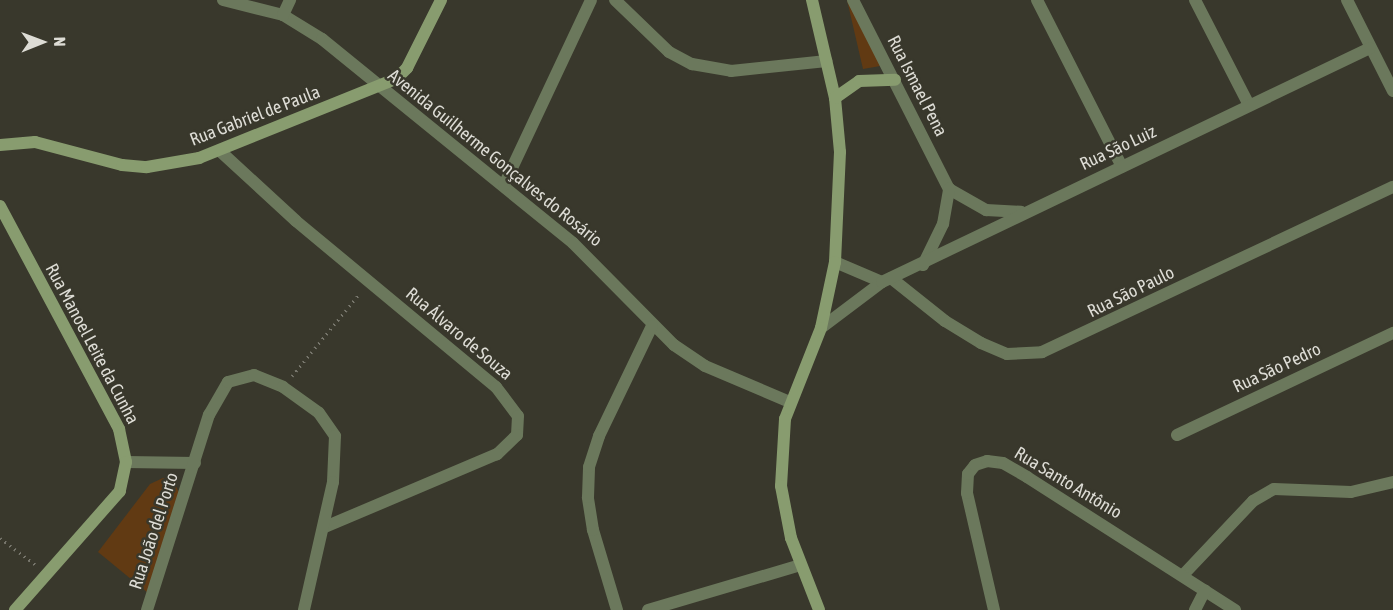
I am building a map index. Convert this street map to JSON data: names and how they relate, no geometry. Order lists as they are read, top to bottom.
{
  "streets": {
    "street": [
      "Rua Ismael Pena",
      "Rua Gabriel de Paula",
      "Rua São Luiz",
      "Avenida Guilherme Gonçalves do Rosário",
      "Rua São Paulo",
      "Rua Álvaro de Souza",
      "Rua Manoel Leite da Cunha",
      "Rua São Pedro",
      "Rua Santo Antônio",
      "Rua João del Porto"
    ]
  },
  "crossings": [
    ["Rua Gabriel de Paula", "Avenida Guilherme Gonçalves do Rosário"],
    ["Rua Gabriel de Paula", "Rua Álvaro de Souza"],
    ["Rua São Luiz", "Rua São Paulo"],
    ["Rua Álvaro de Souza", "Rua João del Porto"]
  ],
  "north": "right"
}
